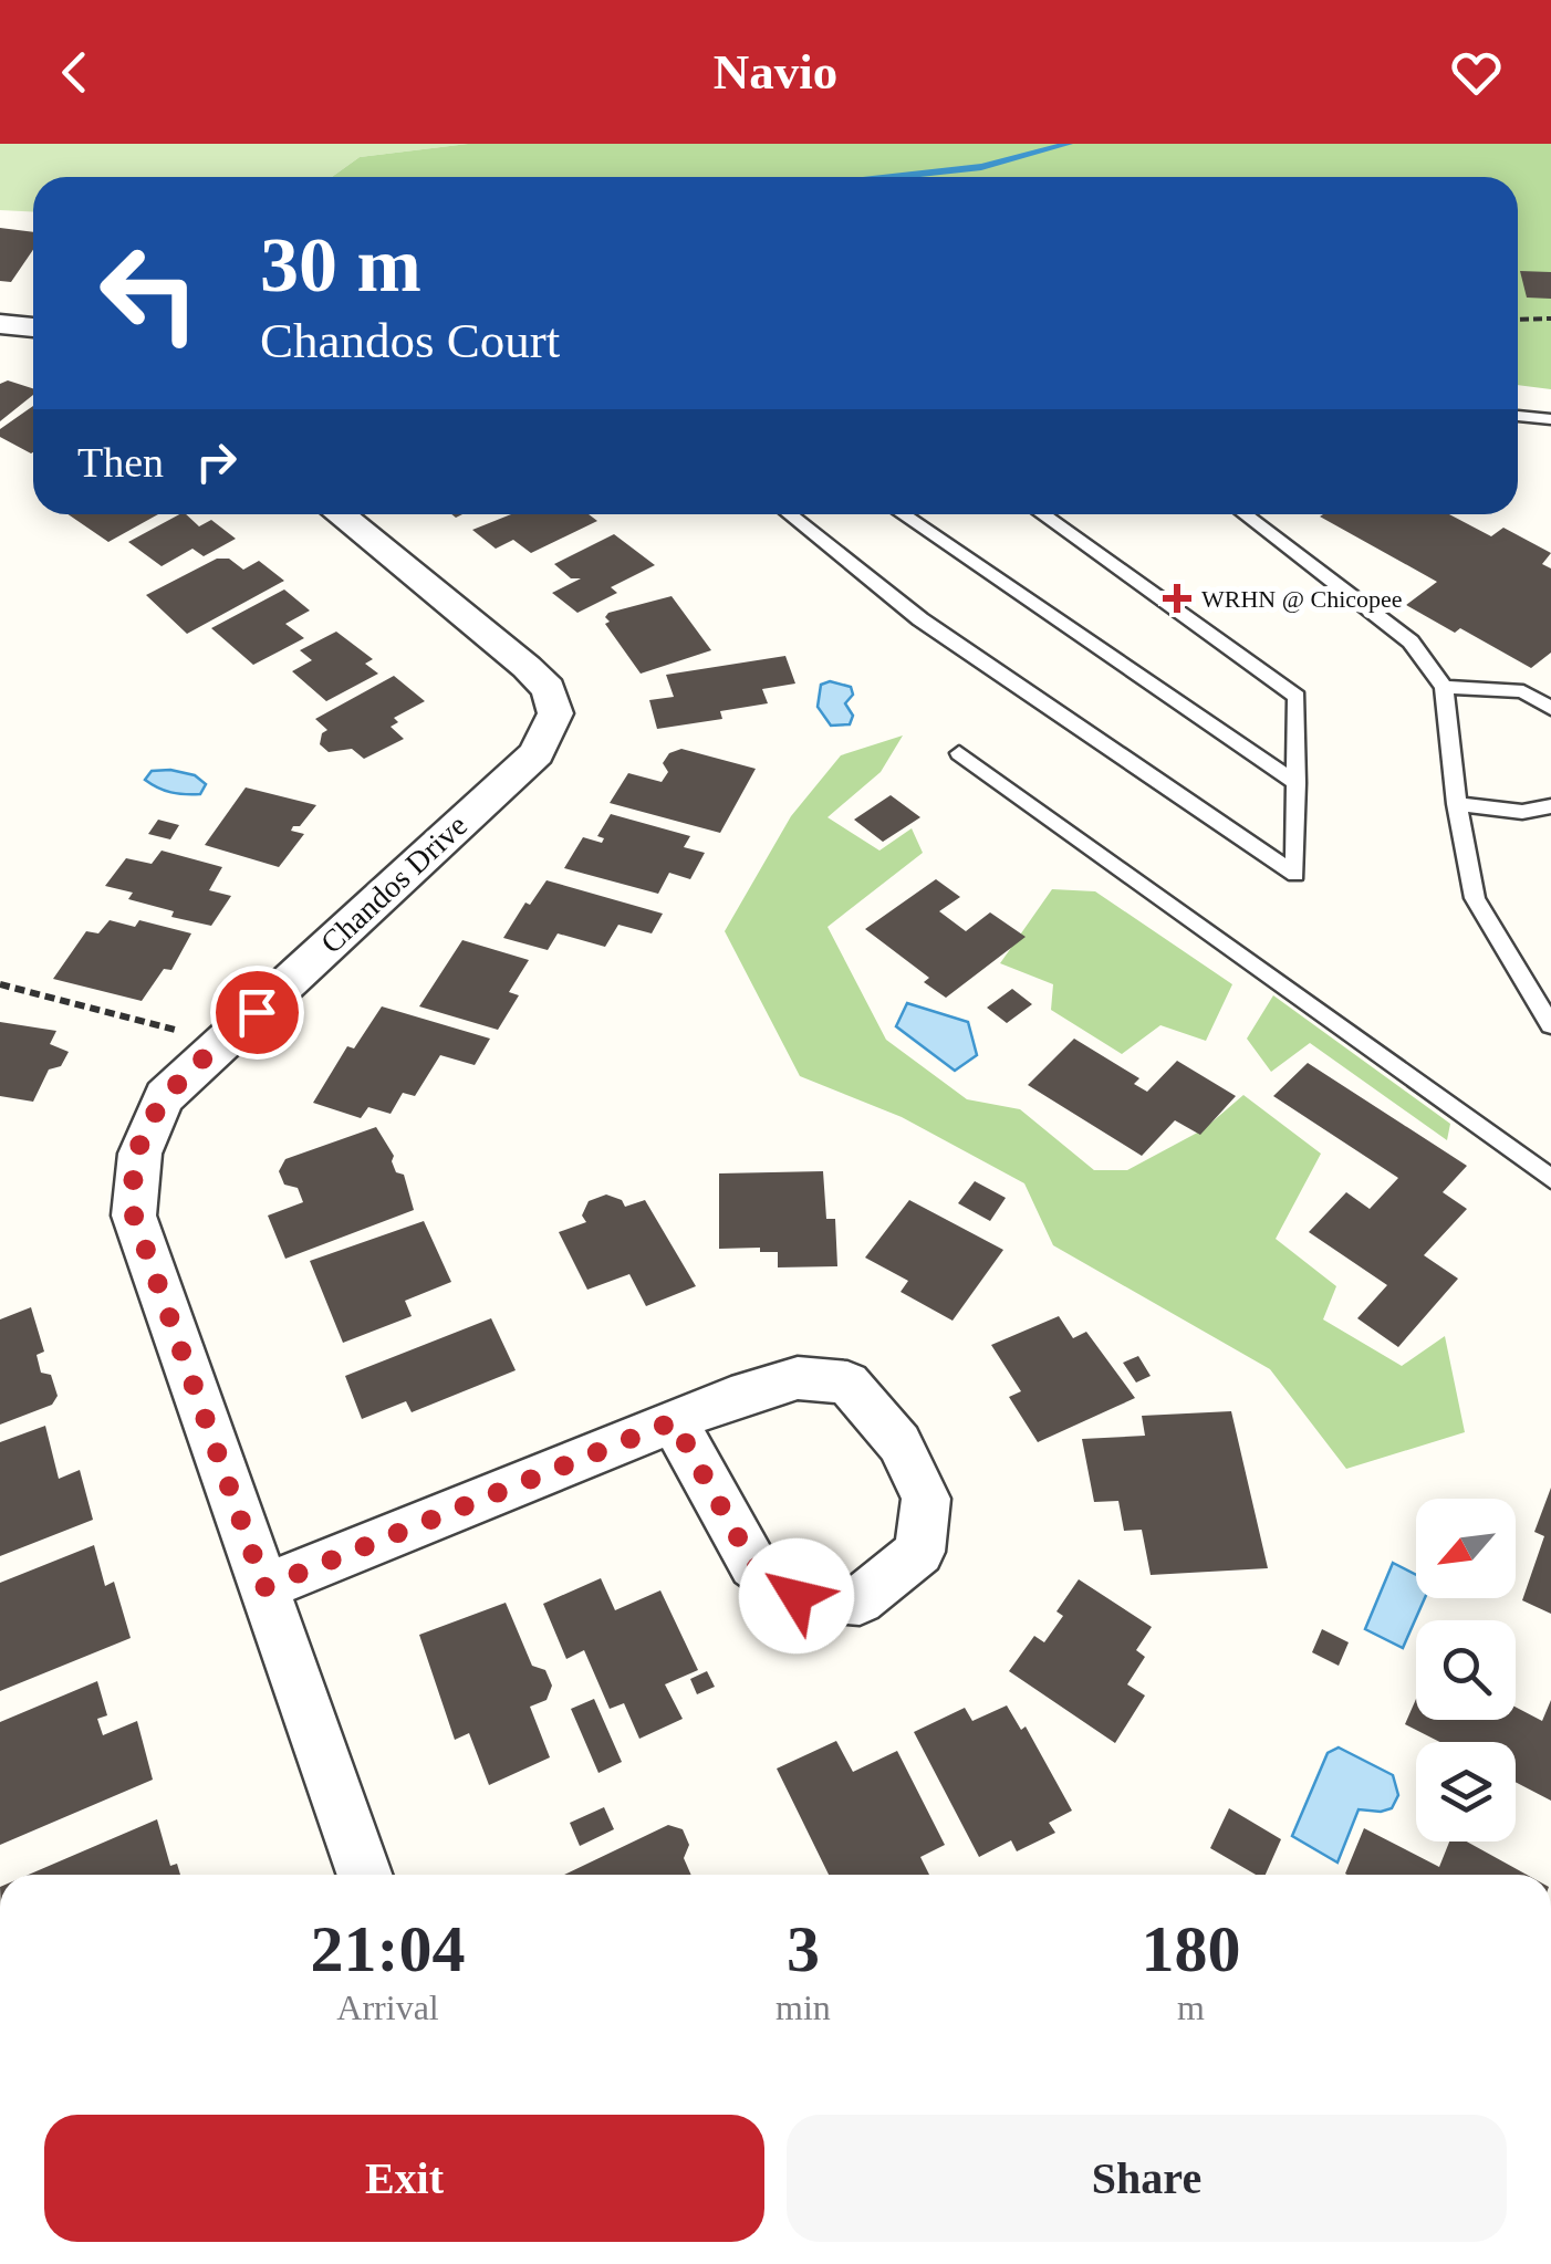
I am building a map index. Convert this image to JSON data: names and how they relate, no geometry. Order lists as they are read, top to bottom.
{
  "streets": {
    "street": ["Chandos Drive"]
  },
  "places": {
    "health": ["WRHN @ Chicopee"]
  },
  "north": "bottom left",
  "page": {
    "header": "Navio",
    "turn": ["30 m", "Chandos Court"],
    "then": "Then",
    "eta": [
      "21:04",
      "Arrival",
      "3",
      "min",
      "180",
      "m"
    ],
    "buttons": ["Exit", "Share"]
  }
}
